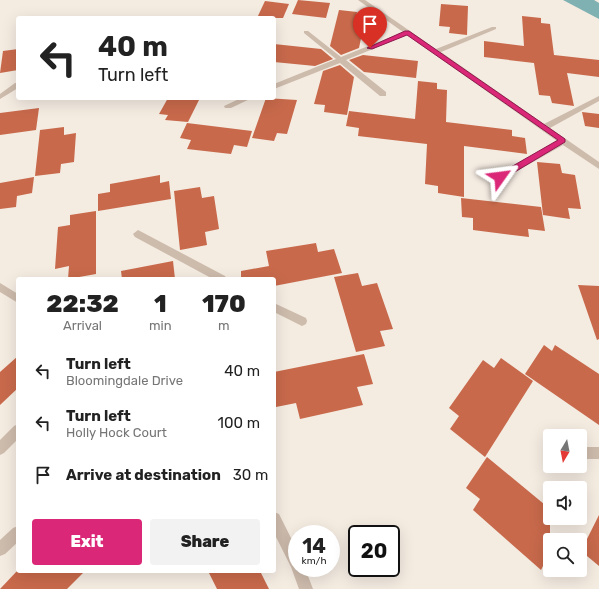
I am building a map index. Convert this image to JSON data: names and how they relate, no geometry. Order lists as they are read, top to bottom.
{
  "north": "bottom",
  "page": {
    "turn": ["40 m", "Turn left"],
    "eta": [
      "22:32",
      "Arrival",
      "1",
      "min",
      "170",
      "m"
    ],
    "list": [
      {
        "name": "Turn left",
        "note": "Bloomingdale Drive",
        "value": "40 m"
      },
      {
        "name": "Turn left",
        "note": "Holly Hock Court",
        "value": "100 m"
      },
      {
        "name": "Arrive at destination",
        "value": "30 m"
      }
    ],
    "buttons": ["Exit", "Share"],
    "speed": "14 km/h",
    "limit": "20"
  }
}
